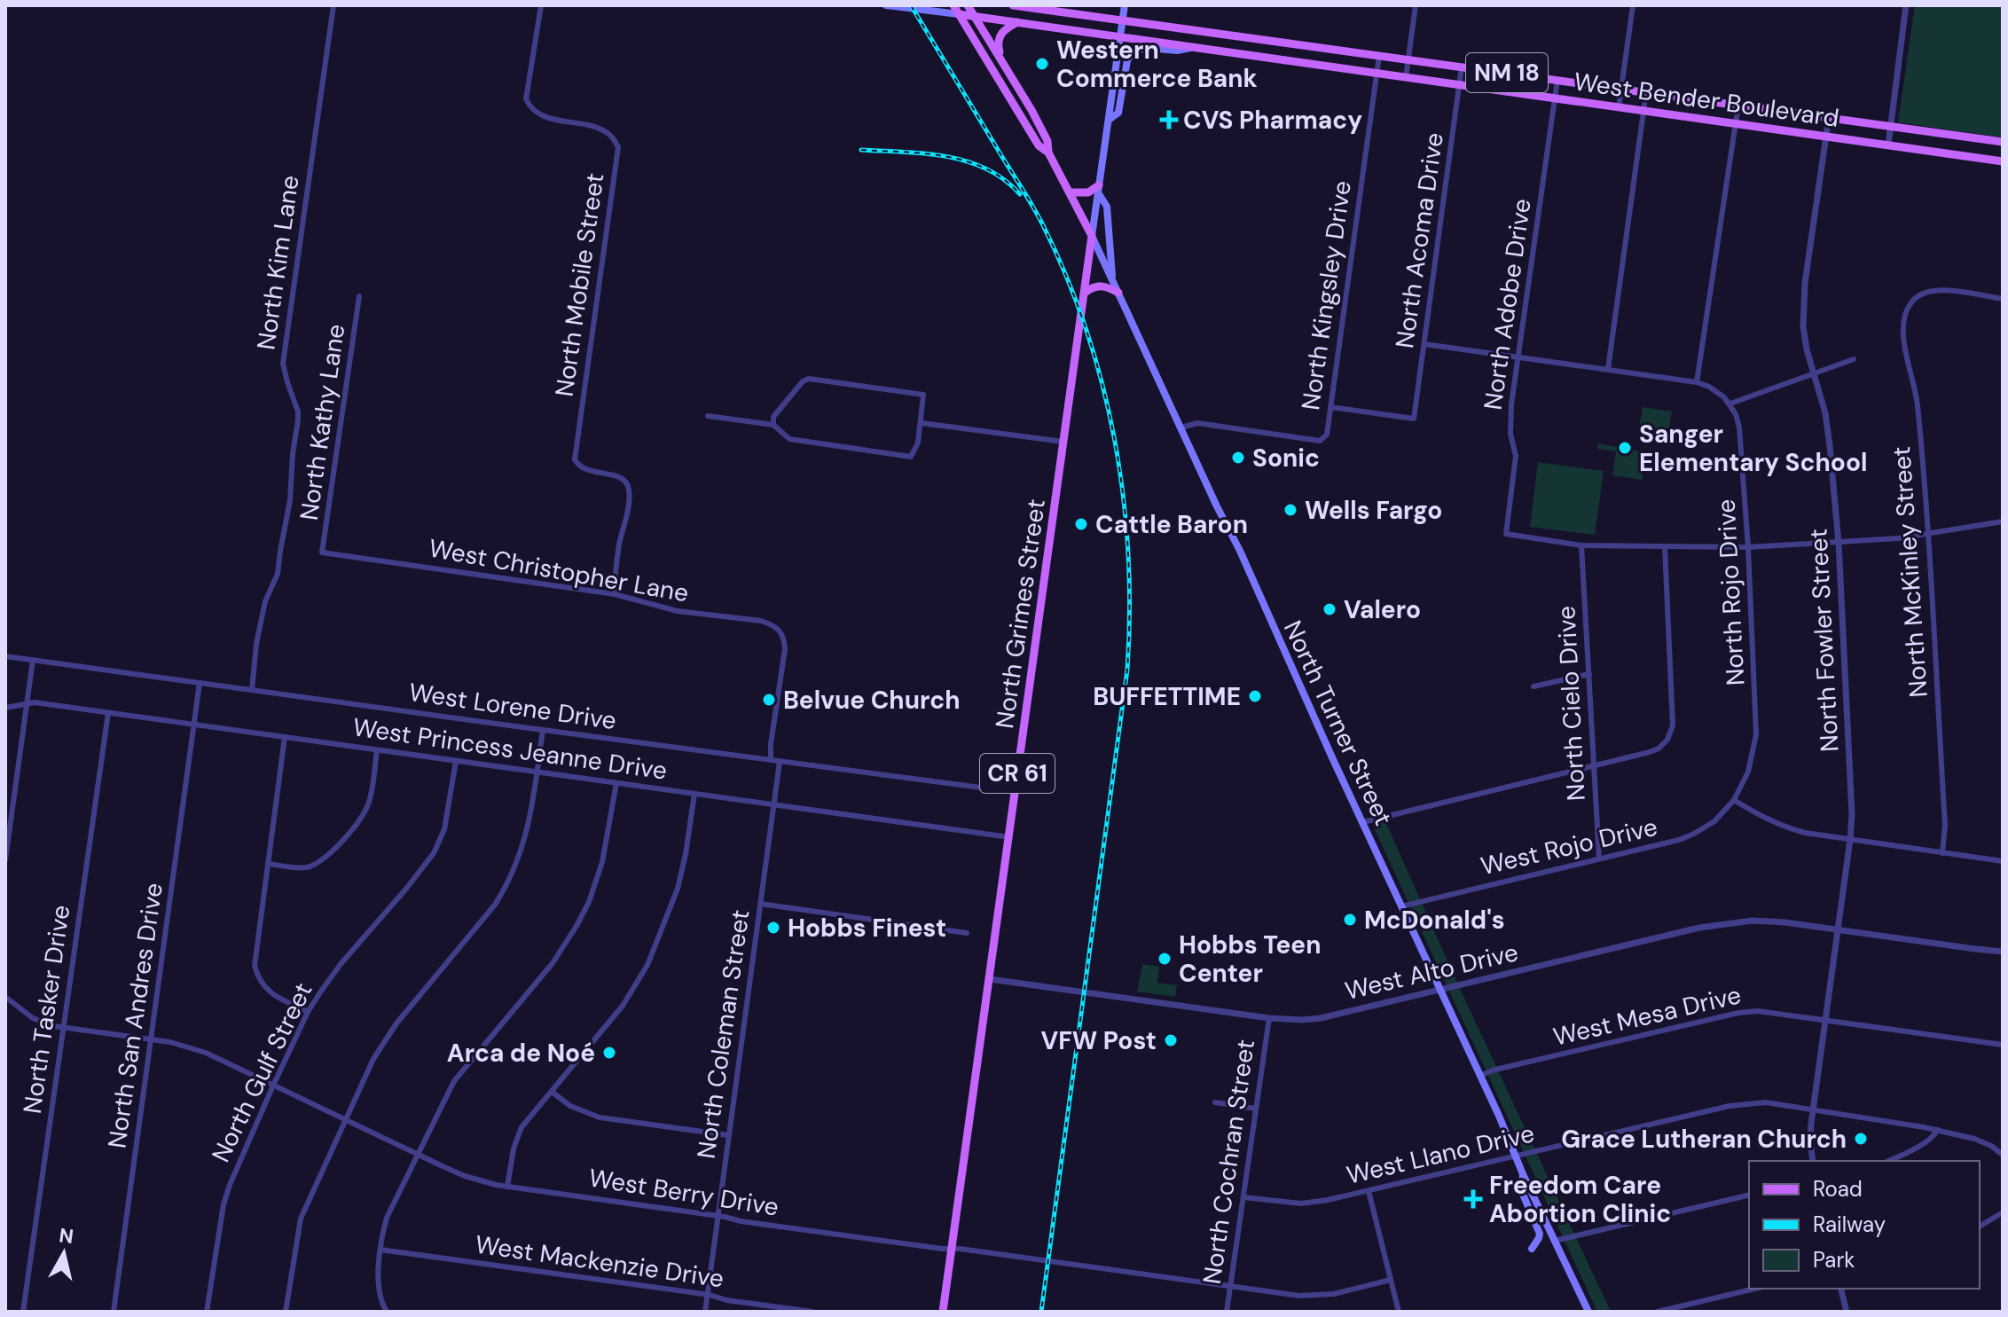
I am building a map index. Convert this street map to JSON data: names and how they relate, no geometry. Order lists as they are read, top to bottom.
{
  "streets": {
    "main road": [
      "NM 18",
      "West Bender Boulevard",
      "North Grimes Street",
      "North Turner Street",
      "CR 61"
    ],
    "street": [
      "North Acoma Drive",
      "North Kim Lane",
      "North Mobile Street",
      "North Kingsley Drive",
      "North Adobe Drive",
      "North Kathy Lane",
      "West Christopher Lane",
      "North McKinley Street",
      "North Rojo Drive",
      "North Fowler Street",
      "North Cielo Drive",
      "West Lorene Drive",
      "West Princess Jeanne Drive",
      "West Rojo Drive",
      "West Alto Drive",
      "North Tasker Drive",
      "North San Andres Drive",
      "West Mesa Drive",
      "North Coleman Street",
      "North Gulf Street",
      "West Llano Drive",
      "North Cochran Street",
      "West Berry Drive",
      "West Mackenzie Drive"
    ]
  },
  "crossings": [
    ["NM 18", "West Bender Boulevard"],
    ["West Bender Boulevard", "North Acoma Drive"],
    ["West Bender Boulevard", "North Kingsley Drive"],
    ["West Bender Boulevard", "North Adobe Drive"],
    ["West Bender Boulevard", "North Grimes Street"],
    ["West Bender Boulevard", "North Fowler Street"],
    ["West Bender Boulevard", "North Turner Street"],
    ["North Acoma Drive", "North Kingsley Drive"],
    ["North Kim Lane", "West Lorene Drive"],
    ["North Mobile Street", "West Christopher Lane"],
    ["North Kingsley Drive", "North Turner Street"],
    ["North Adobe Drive", "North Cielo Drive"],
    ["North Kathy Lane", "West Christopher Lane"],
    ["West Christopher Lane", "West Lorene Drive"],
    ["North Rojo Drive", "West Rojo Drive"],
    ["North Grimes Street", "West Lorene Drive"],
    ["North Grimes Street", "North Turner Street"],
    ["North Grimes Street", "West Princess Jeanne Drive"],
    ["North Grimes Street", "West Alto Drive"],
    ["North Grimes Street", "West Berry Drive"],
    ["North Fowler Street", "West Alto Drive"],
    ["North Fowler Street", "West Mesa Drive"],
    ["North Fowler Street", "West Llano Drive"],
    ["North Cielo Drive", "West Rojo Drive"],
    ["West Lorene Drive", "North San Andres Drive"],
    ["West Lorene Drive", "North Coleman Street"],
    ["North Turner Street", "West Rojo Drive"],
    ["North Turner Street", "West Alto Drive"],
    ["North Turner Street", "West Mesa Drive"],
    ["North Turner Street", "West Llano Drive"],
    ["West Princess Jeanne Drive", "North Tasker Drive"],
    ["West Princess Jeanne Drive", "North San Andres Drive"],
    ["West Princess Jeanne Drive", "North Coleman Street"],
    ["West Princess Jeanne Drive", "North Gulf Street"],
    ["West Alto Drive", "North Cochran Street"],
    ["North Tasker Drive", "West Berry Drive"],
    ["North San Andres Drive", "West Berry Drive"],
    ["North Coleman Street", "West Berry Drive"],
    ["North Coleman Street", "West Mackenzie Drive"],
    ["North Gulf Street", "West Berry Drive"],
    ["West Llano Drive", "North Cochran Street"],
    ["North Cochran Street", "West Berry Drive"]
  ],
  "places": {
    "other": [
      "Western Commerce Bank",
      "Sanger Elementary School",
      "Sonic",
      "Wells Fargo",
      "Cattle Baron",
      "Valero",
      "BUFFETTIME",
      "Belvue Church",
      "McDonald's",
      "Hobbs Finest",
      "Hobbs Teen Center",
      "VFW Post",
      "Arca de Noé",
      "Grace Lutheran Church"
    ],
    "health": ["CVS Pharmacy", "Freedom Care Abortion Clinic"]
  },
  "legend": ["Road", "Railway", "Park"],
  "north": "top"
}
